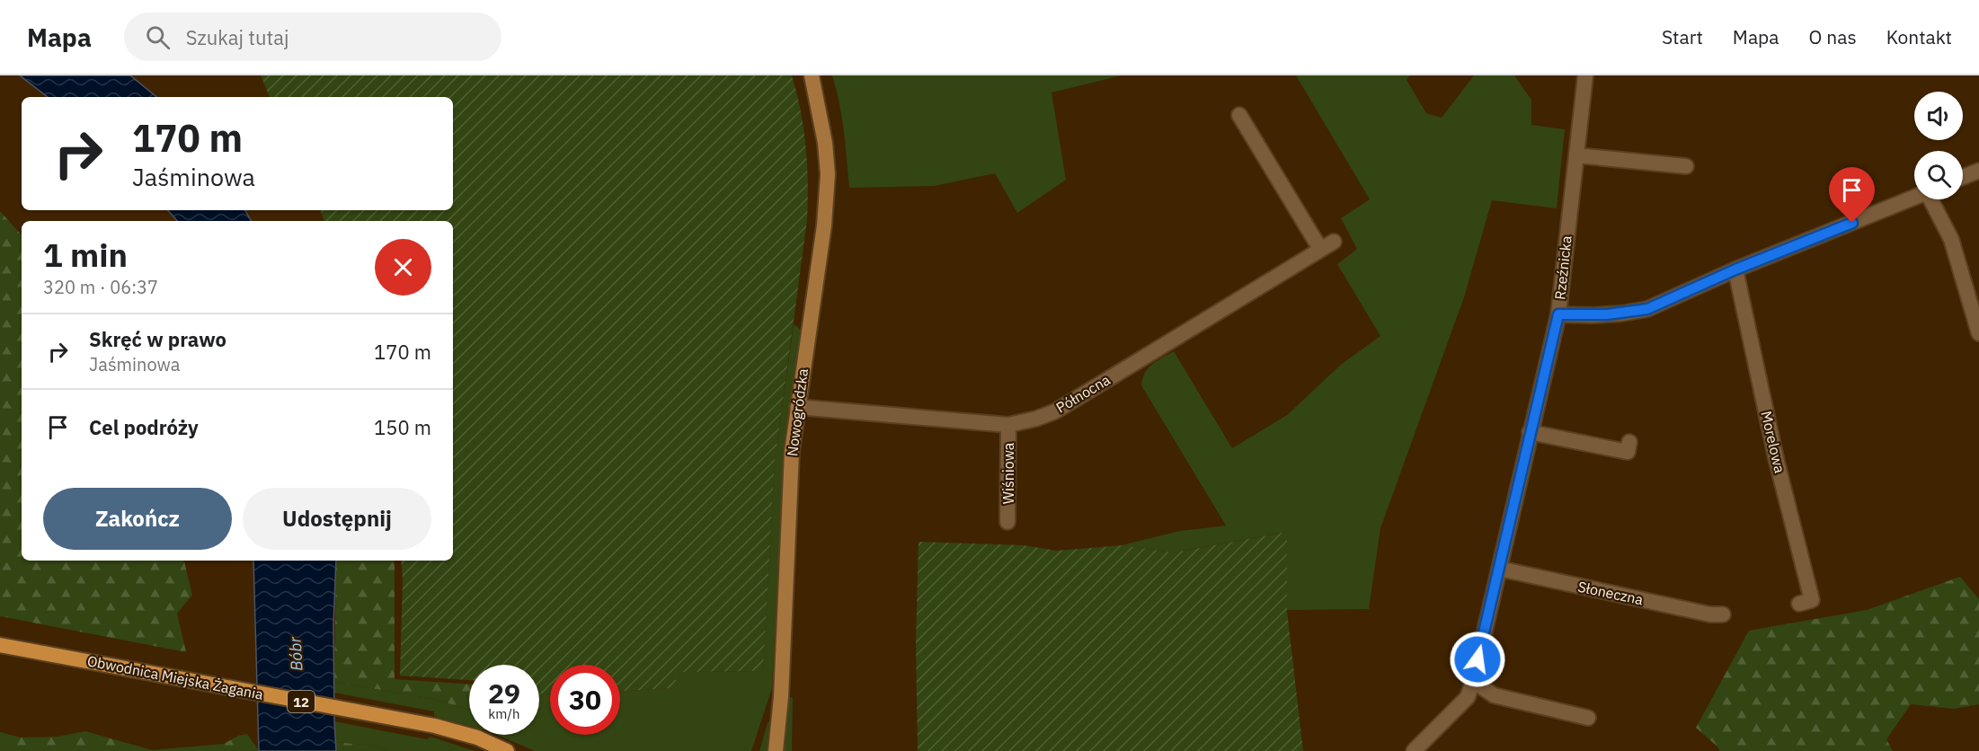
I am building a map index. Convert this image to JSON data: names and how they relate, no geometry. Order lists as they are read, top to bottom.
{
  "streets": {
    "main road": ["Nowogródzka", "Obwodnica Miejska Żagania", "12"],
    "street": [
      "Rzeźnicka",
      "Północna",
      "Morelowa",
      "Wiśniowa",
      "Słoneczna"
    ]
  },
  "crossings": [
    ["Rzeźnicka", "Słoneczna"],
    ["Północna", "Nowogródzka"],
    ["Północna", "Wiśniowa"]
  ],
  "water": ["Bóbr"],
  "page": {
    "header": "Mapa",
    "search": "Szukaj tutaj",
    "nav": [
      "Start",
      "Mapa",
      "O nas",
      "Kontakt"
    ],
    "turn": ["170 m", "Jaśminowa"],
    "heading": ["1 min", "320 m · 06:37"],
    "list": [
      {
        "name": "Skręć w prawo",
        "note": "Jaśminowa",
        "value": "170 m"
      },
      {
        "name": "Cel podróży",
        "value": "150 m"
      }
    ],
    "buttons": ["Zakończ", "Udostępnij"],
    "speed": "29 km/h",
    "limit": "30"
  }
}
